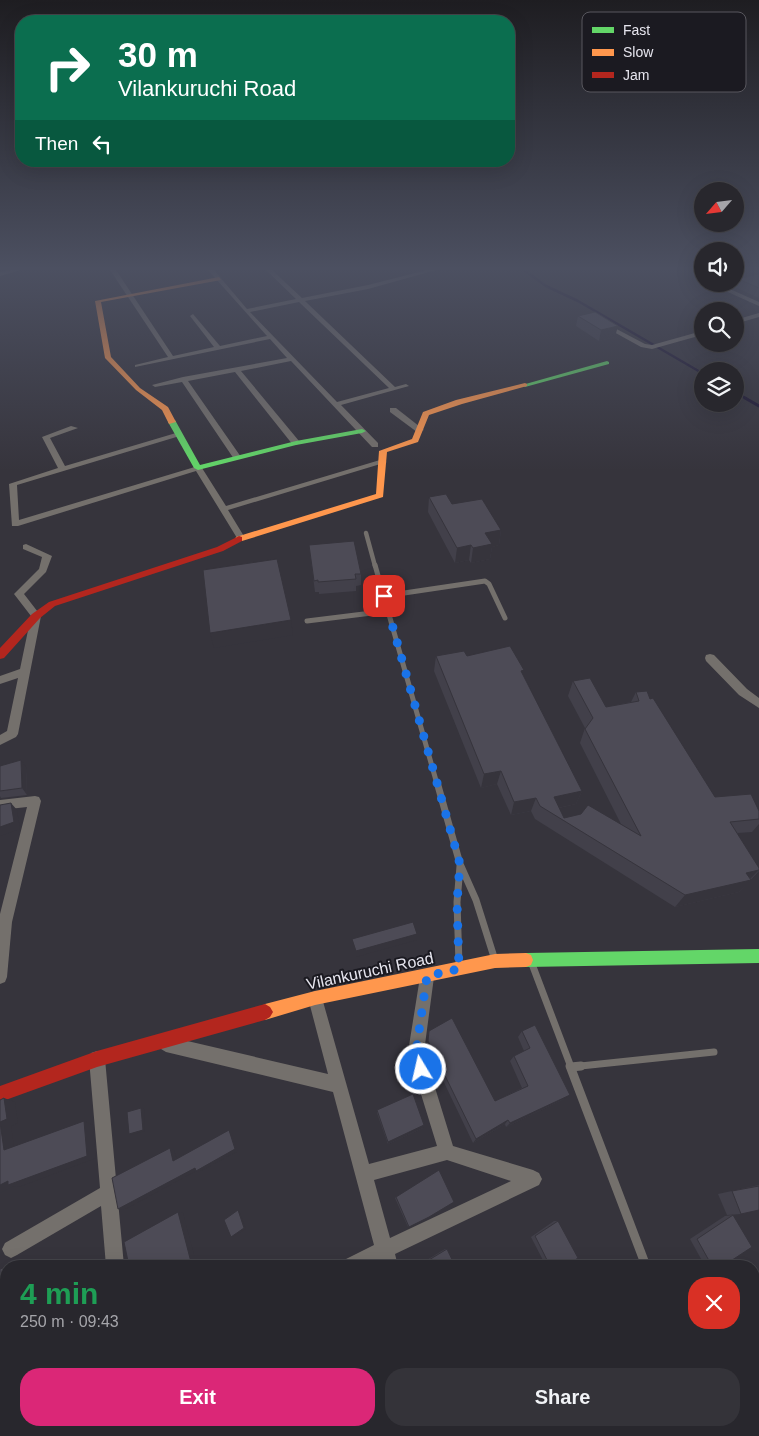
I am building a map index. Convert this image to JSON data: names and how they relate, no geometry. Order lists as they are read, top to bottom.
{
  "streets": {
    "street": ["Vilankuruchi Road"]
  },
  "legend": ["Fast", "Slow", "Jam"],
  "north": "bottom left",
  "page": {
    "turn": ["30 m", "Vilankuruchi Road"],
    "then": "Then",
    "heading": ["4 min", "250 m · 09:43"],
    "buttons": ["Exit", "Share"]
  }
}
